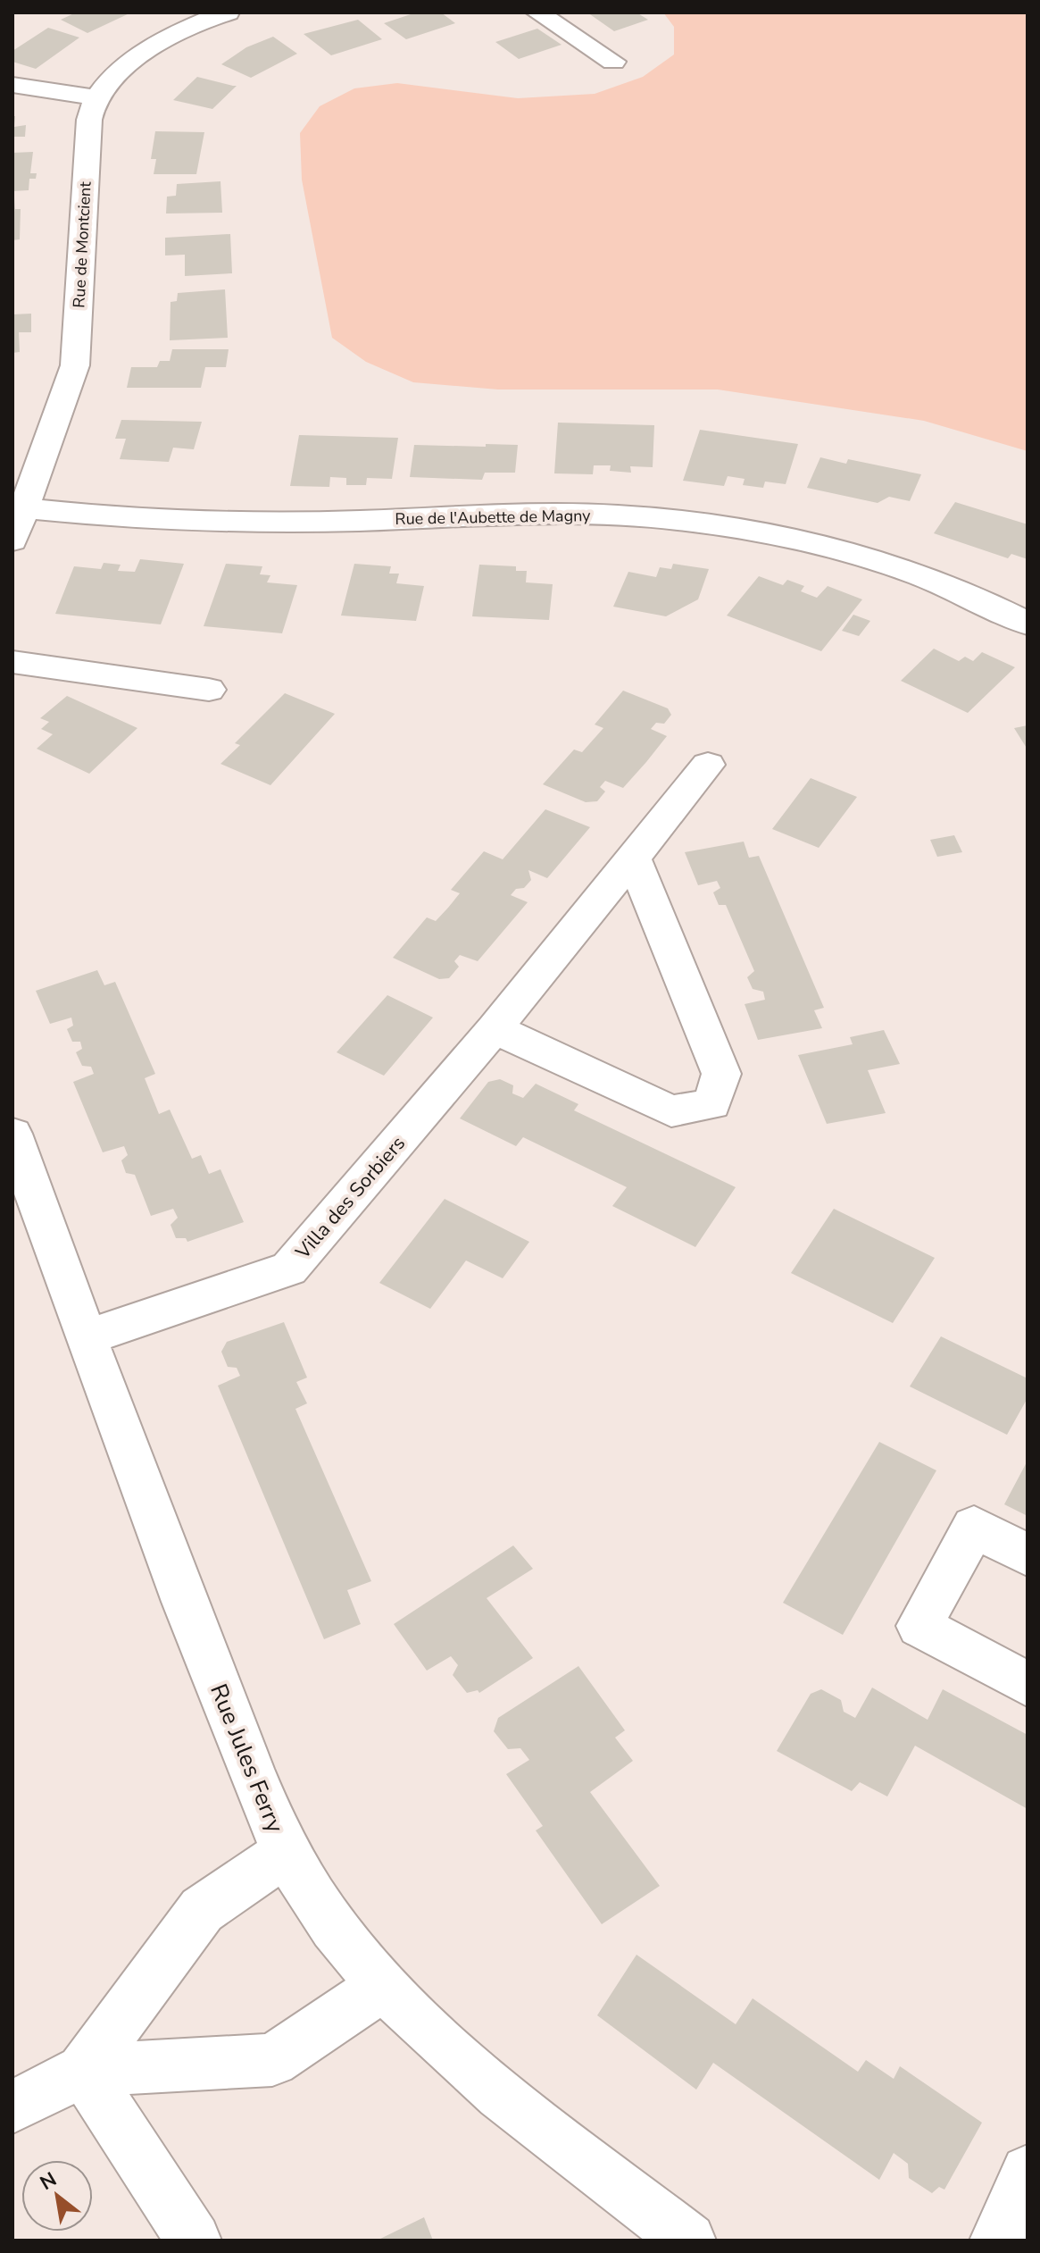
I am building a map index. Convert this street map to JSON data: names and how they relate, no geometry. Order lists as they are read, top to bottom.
{
  "streets": {
    "street": [
      "Rue de Montcient",
      "Rue de l'Aubette de Magny",
      "Villa des Sorbiers",
      "Rue Jules Ferry"
    ]
  },
  "crossings": [
    ["Rue de Montcient", "Rue de l'Aubette de Magny"],
    ["Villa des Sorbiers", "Rue Jules Ferry"]
  ],
  "north": "top left"
}
